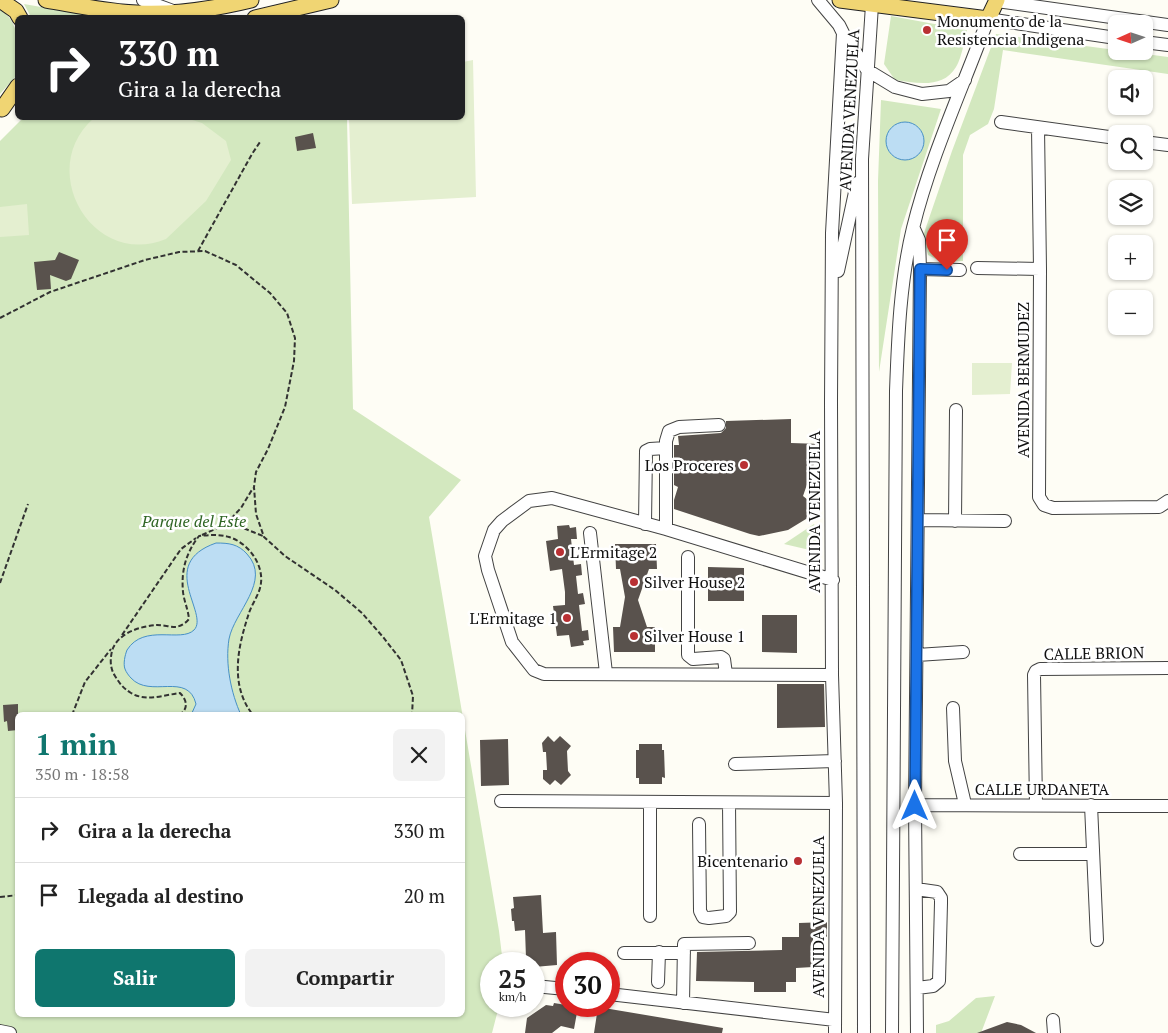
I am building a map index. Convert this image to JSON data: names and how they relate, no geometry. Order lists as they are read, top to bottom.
{
  "streets": {
    "street": [
      "AVENIDA VENEZUELA",
      "AVENIDA BERMUDEZ",
      "CALLE BRION",
      "CALLE URDANETA"
    ]
  },
  "crossings": [
    ["CALLE BRION", "CALLE URDANETA"]
  ],
  "parks": ["Parque del Este"],
  "places": [
    "Monumento de la Resistencia Indigena",
    "Los Proceres",
    "L'Ermitage 2",
    "Silver House 2",
    "L'Ermitage 1",
    "Silver House 1",
    "Bicentenario"
  ],
  "north": "left",
  "page": {
    "map_buttons": ["+", "−"],
    "turn": ["330 m", "Gira a la derecha"],
    "heading": ["1 min", "350 m · 18:58"],
    "list": [
      {
        "name": "Gira a la derecha",
        "value": "330 m"
      },
      {
        "name": "Llegada al destino",
        "value": "20 m"
      }
    ],
    "buttons": ["Salir", "Compartir"],
    "speed": "25 km/h",
    "limit": "30"
  }
}
